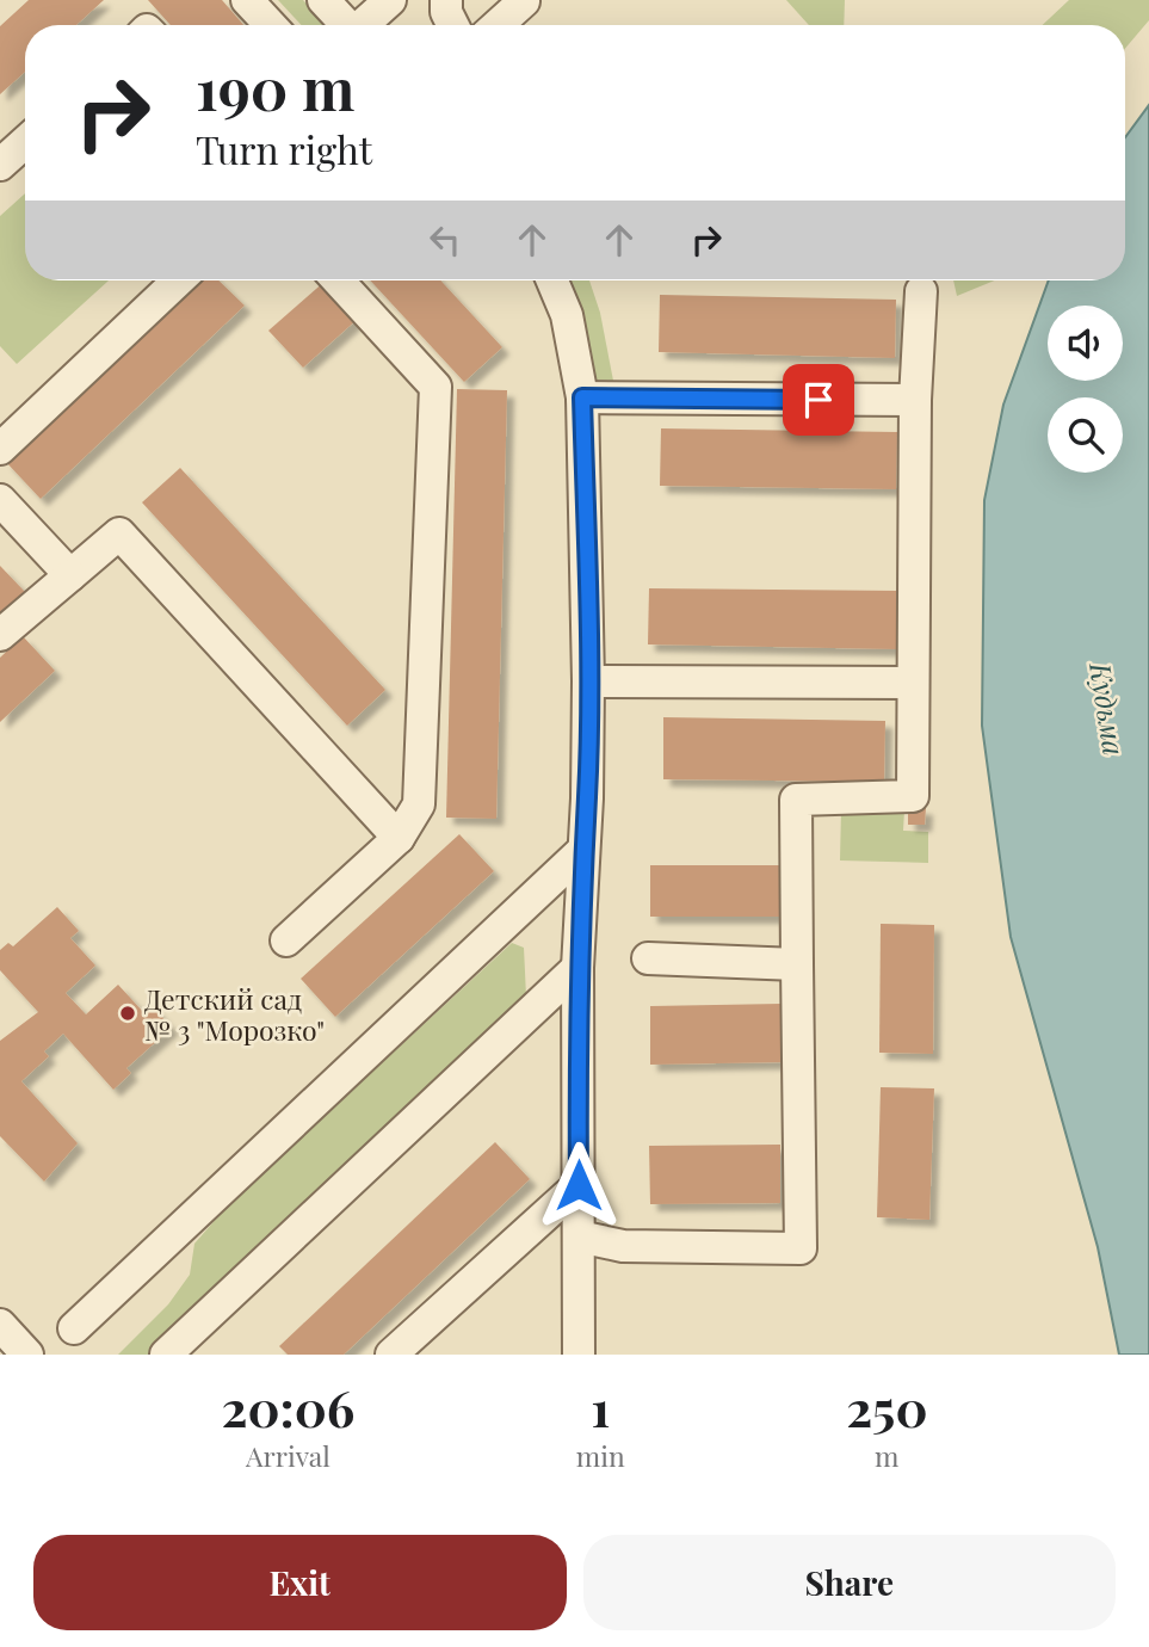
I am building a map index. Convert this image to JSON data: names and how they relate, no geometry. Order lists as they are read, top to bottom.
{
  "water": ["Кудьма"],
  "places": ["Детский сад № 3 \"Морозко\""],
  "page": {
    "turn": ["190 m", "Turn right"],
    "eta": [
      "20:06",
      "Arrival",
      "1",
      "min",
      "250",
      "m"
    ],
    "buttons": ["Exit", "Share"]
  }
}
